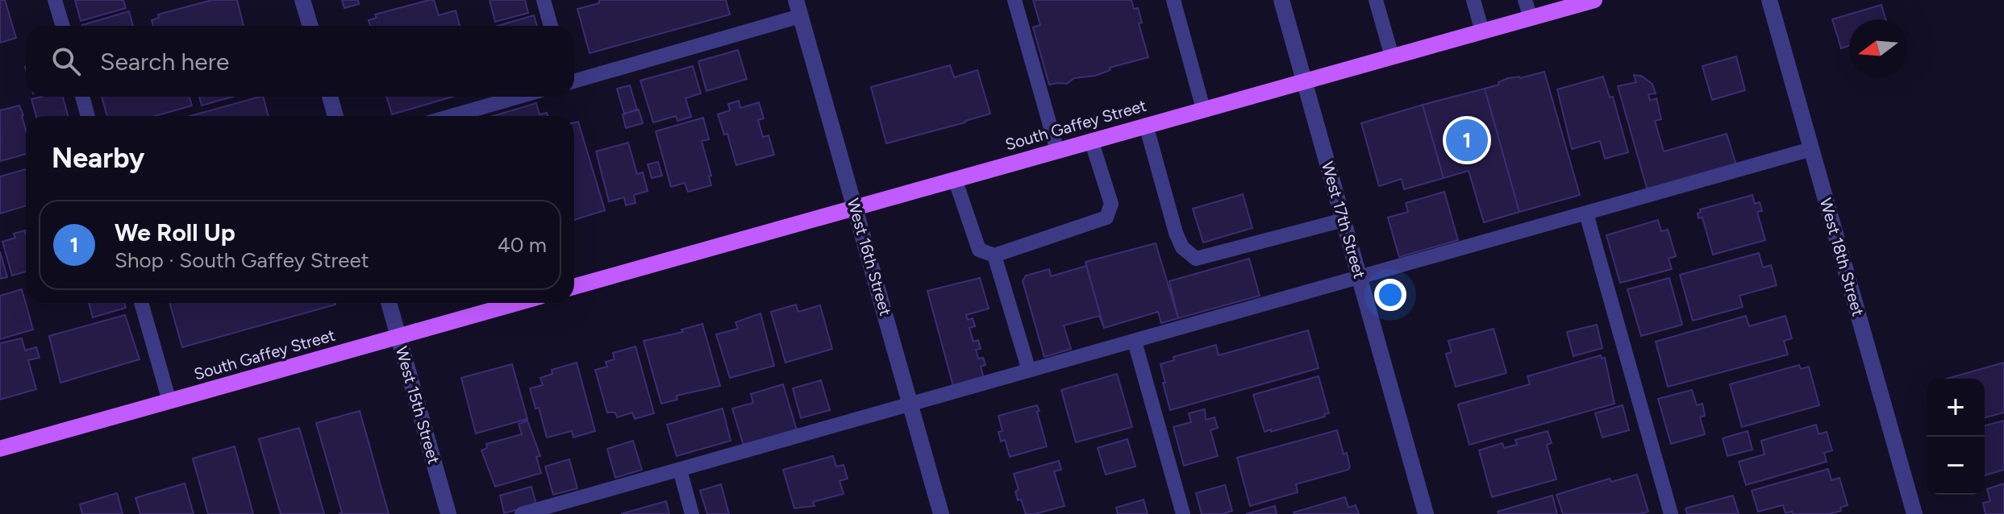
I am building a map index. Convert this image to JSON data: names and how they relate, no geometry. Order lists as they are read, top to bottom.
{
  "streets": {
    "main road": ["South Gaffey Street"],
    "street": [
      "West 17th Street",
      "West 16th Street",
      "West 18th Street",
      "West 15th Street"
    ]
  },
  "crossings": [
    ["South Gaffey Street", "West 17th Street"],
    ["South Gaffey Street", "West 16th Street"],
    ["South Gaffey Street", "West 15th Street"]
  ],
  "north": "left",
  "page": {
    "search": "Search here",
    "pins": "1",
    "heading": "Nearby",
    "list": [
      {
        "mark": "1",
        "name": "We Roll Up",
        "note": "Shop · South Gaffey Street",
        "value": "40 m"
      }
    ],
    "map_buttons": ["+", "−"]
  }
}
